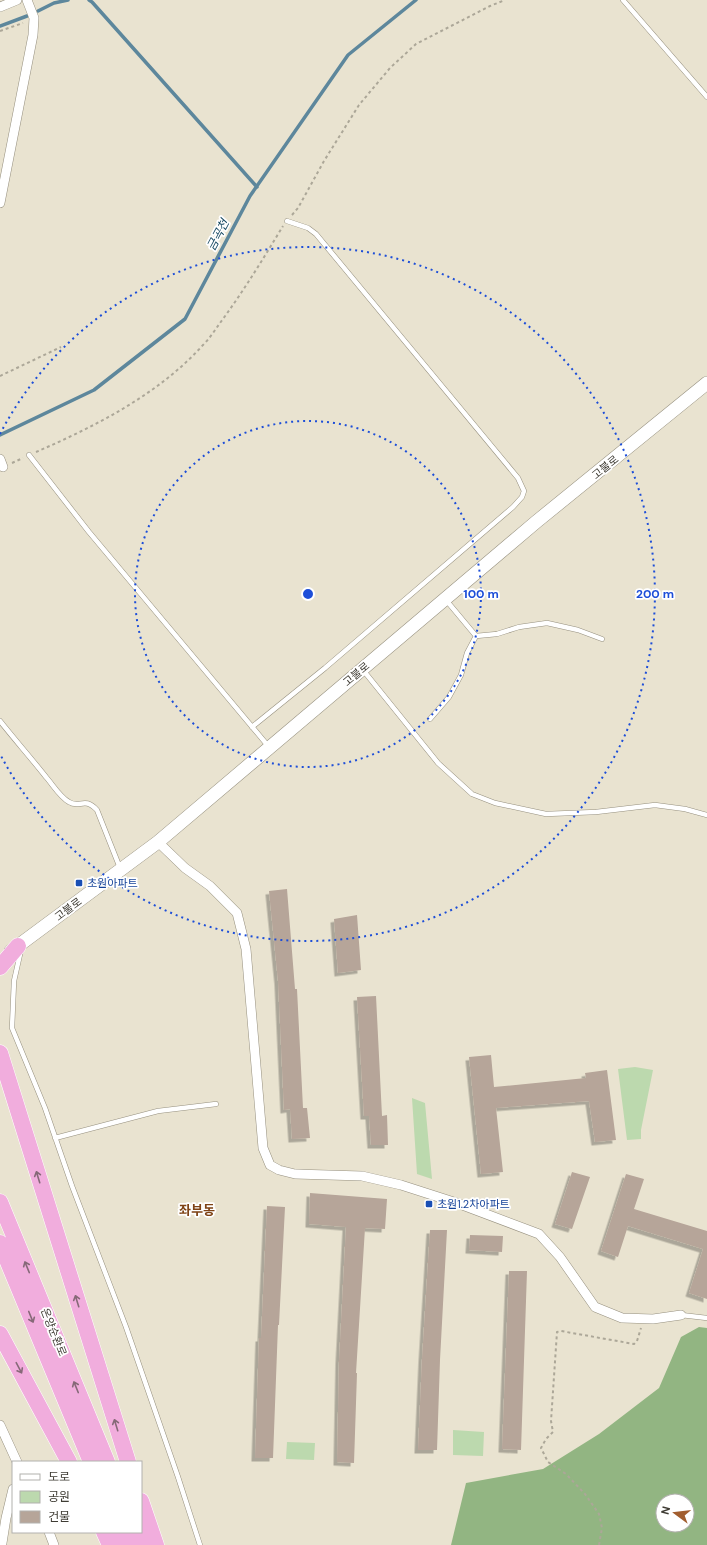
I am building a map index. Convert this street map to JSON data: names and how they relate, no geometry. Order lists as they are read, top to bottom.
{
  "streets": {
    "highway": ["온양순환로"],
    "main road": ["고불로"]
  },
  "districts": ["좌부동"],
  "water": ["금곡천"],
  "places": {
    "transit": ["초원아파트", "초원1.2차아파트"]
  },
  "legend": ["도로", "공원", "건물"],
  "north": "left",
  "rings": ["100 m", "200 m"]
}
